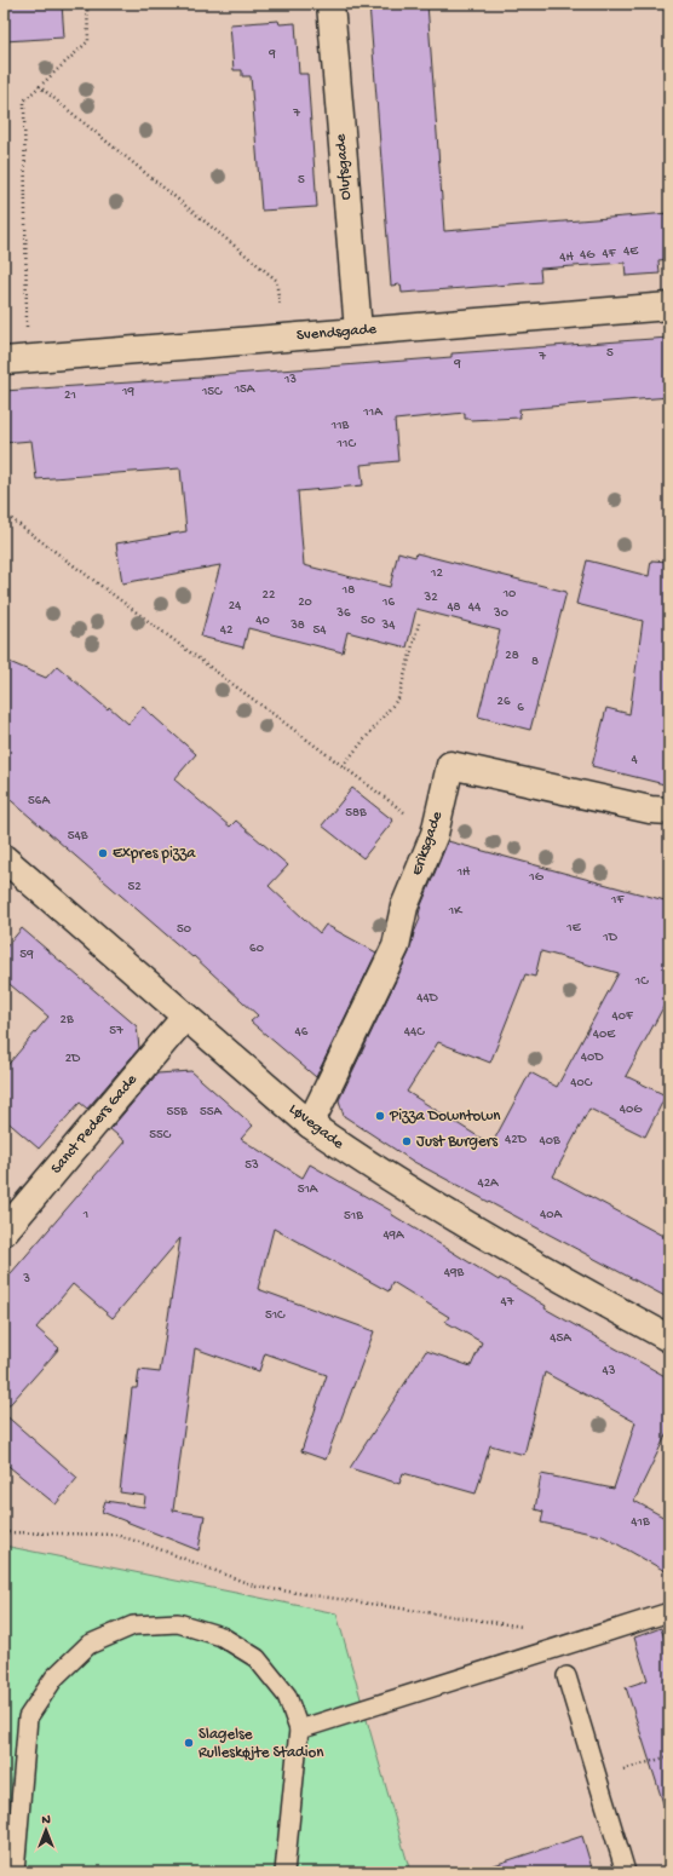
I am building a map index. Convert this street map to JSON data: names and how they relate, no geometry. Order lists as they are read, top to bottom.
{
  "streets": {
    "street": [
      "Olufsgade",
      "Svendsgade",
      "Eriksgade",
      "Sanct Peders Gade",
      "Løvegade"
    ]
  },
  "crossings": [
    ["Olufsgade", "Svendsgade"],
    ["Eriksgade", "Løvegade"],
    ["Sanct Peders Gade", "Løvegade"]
  ],
  "places": [
    "Expres pizza",
    "Pizza Downtown",
    "Just Burgers",
    "Slagelse Rulleskøjte Stadion"
  ],
  "house_numbers": [
    "9",
    "7",
    "5",
    "4E",
    "4F",
    "4G",
    "4H",
    "5",
    "7",
    "9",
    "13",
    "15A",
    "19",
    "15C",
    "21",
    "11A",
    "11B",
    "11C",
    "12",
    "18",
    "10",
    "22",
    "32",
    "20",
    "16",
    "24",
    "48",
    "44",
    "36",
    "30",
    "40",
    "50",
    "38",
    "34",
    "42",
    "54",
    "28",
    "8",
    "26",
    "6",
    "4",
    "56A",
    "58B",
    "54B",
    "1H",
    "1G",
    "52",
    "1F",
    "1K",
    "1E",
    "50",
    "1D",
    "60",
    "59",
    "1C",
    "44D",
    "40F",
    "2B",
    "57",
    "46",
    "44C",
    "40E",
    "40D",
    "2D",
    "40C",
    "40G",
    "55B",
    "55A",
    "55C",
    "42D",
    "40B",
    "53",
    "42A",
    "51A",
    "1",
    "40A",
    "51B",
    "49A",
    "49B",
    "3",
    "47",
    "51C",
    "45A",
    "43",
    "41B"
  ],
  "north": "top"
}
